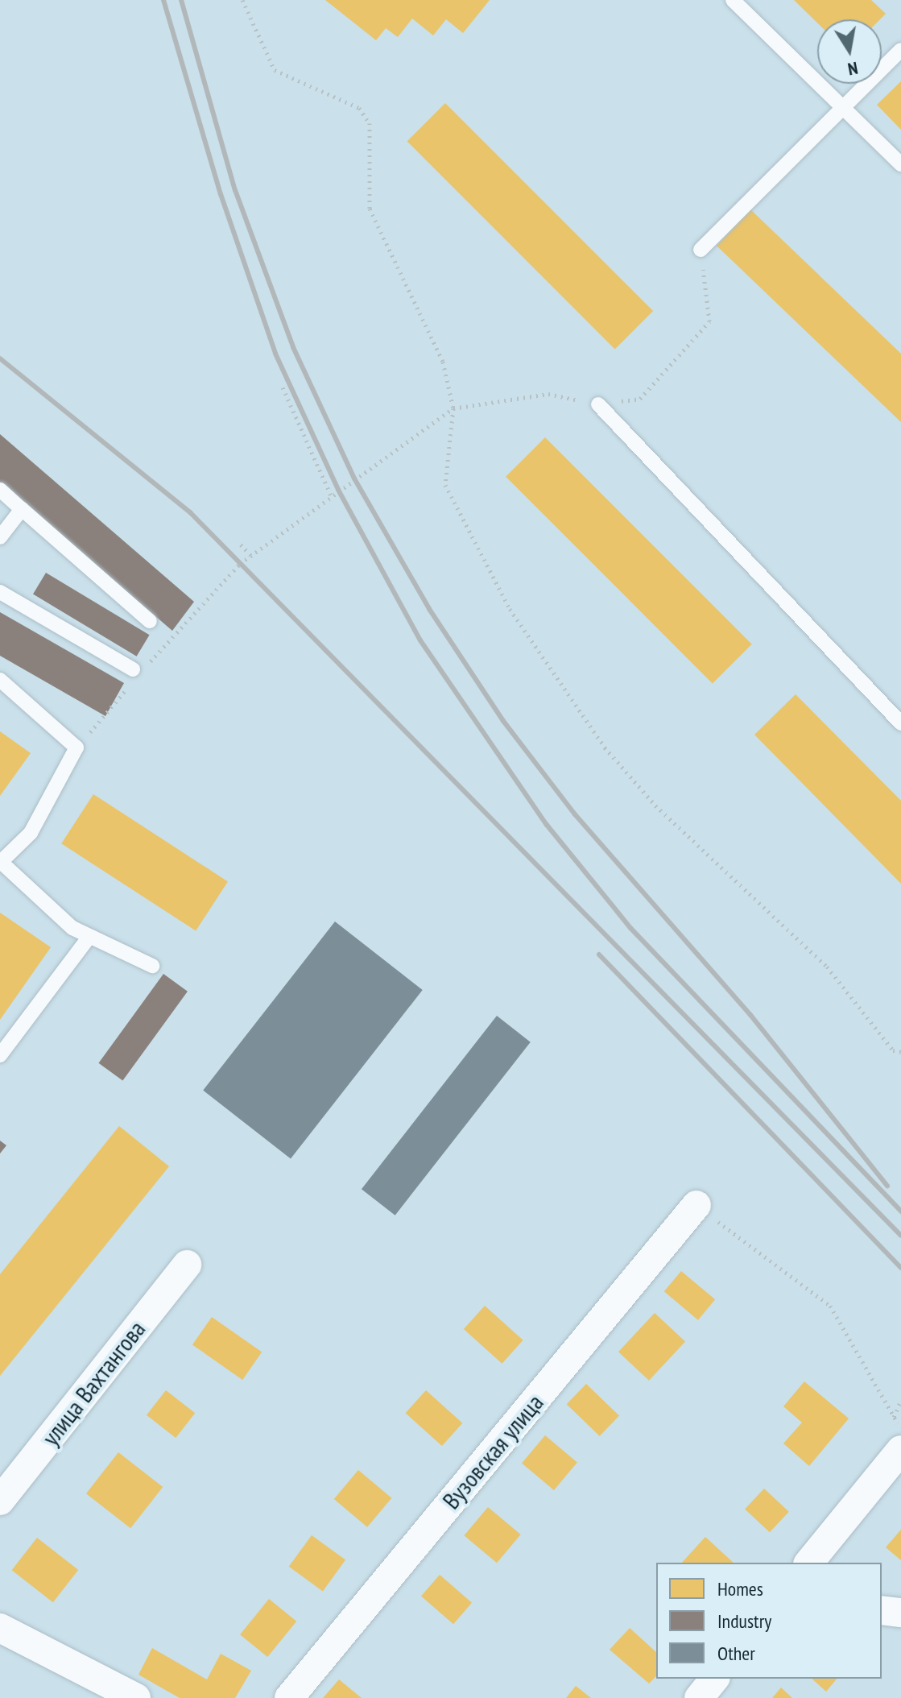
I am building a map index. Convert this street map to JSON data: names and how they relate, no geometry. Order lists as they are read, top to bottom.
{
  "streets": {
    "street": ["улица Вахтангова", "Вузовская улица"]
  },
  "legend": ["Homes", "Industry", "Other"],
  "north": "bottom"
}
